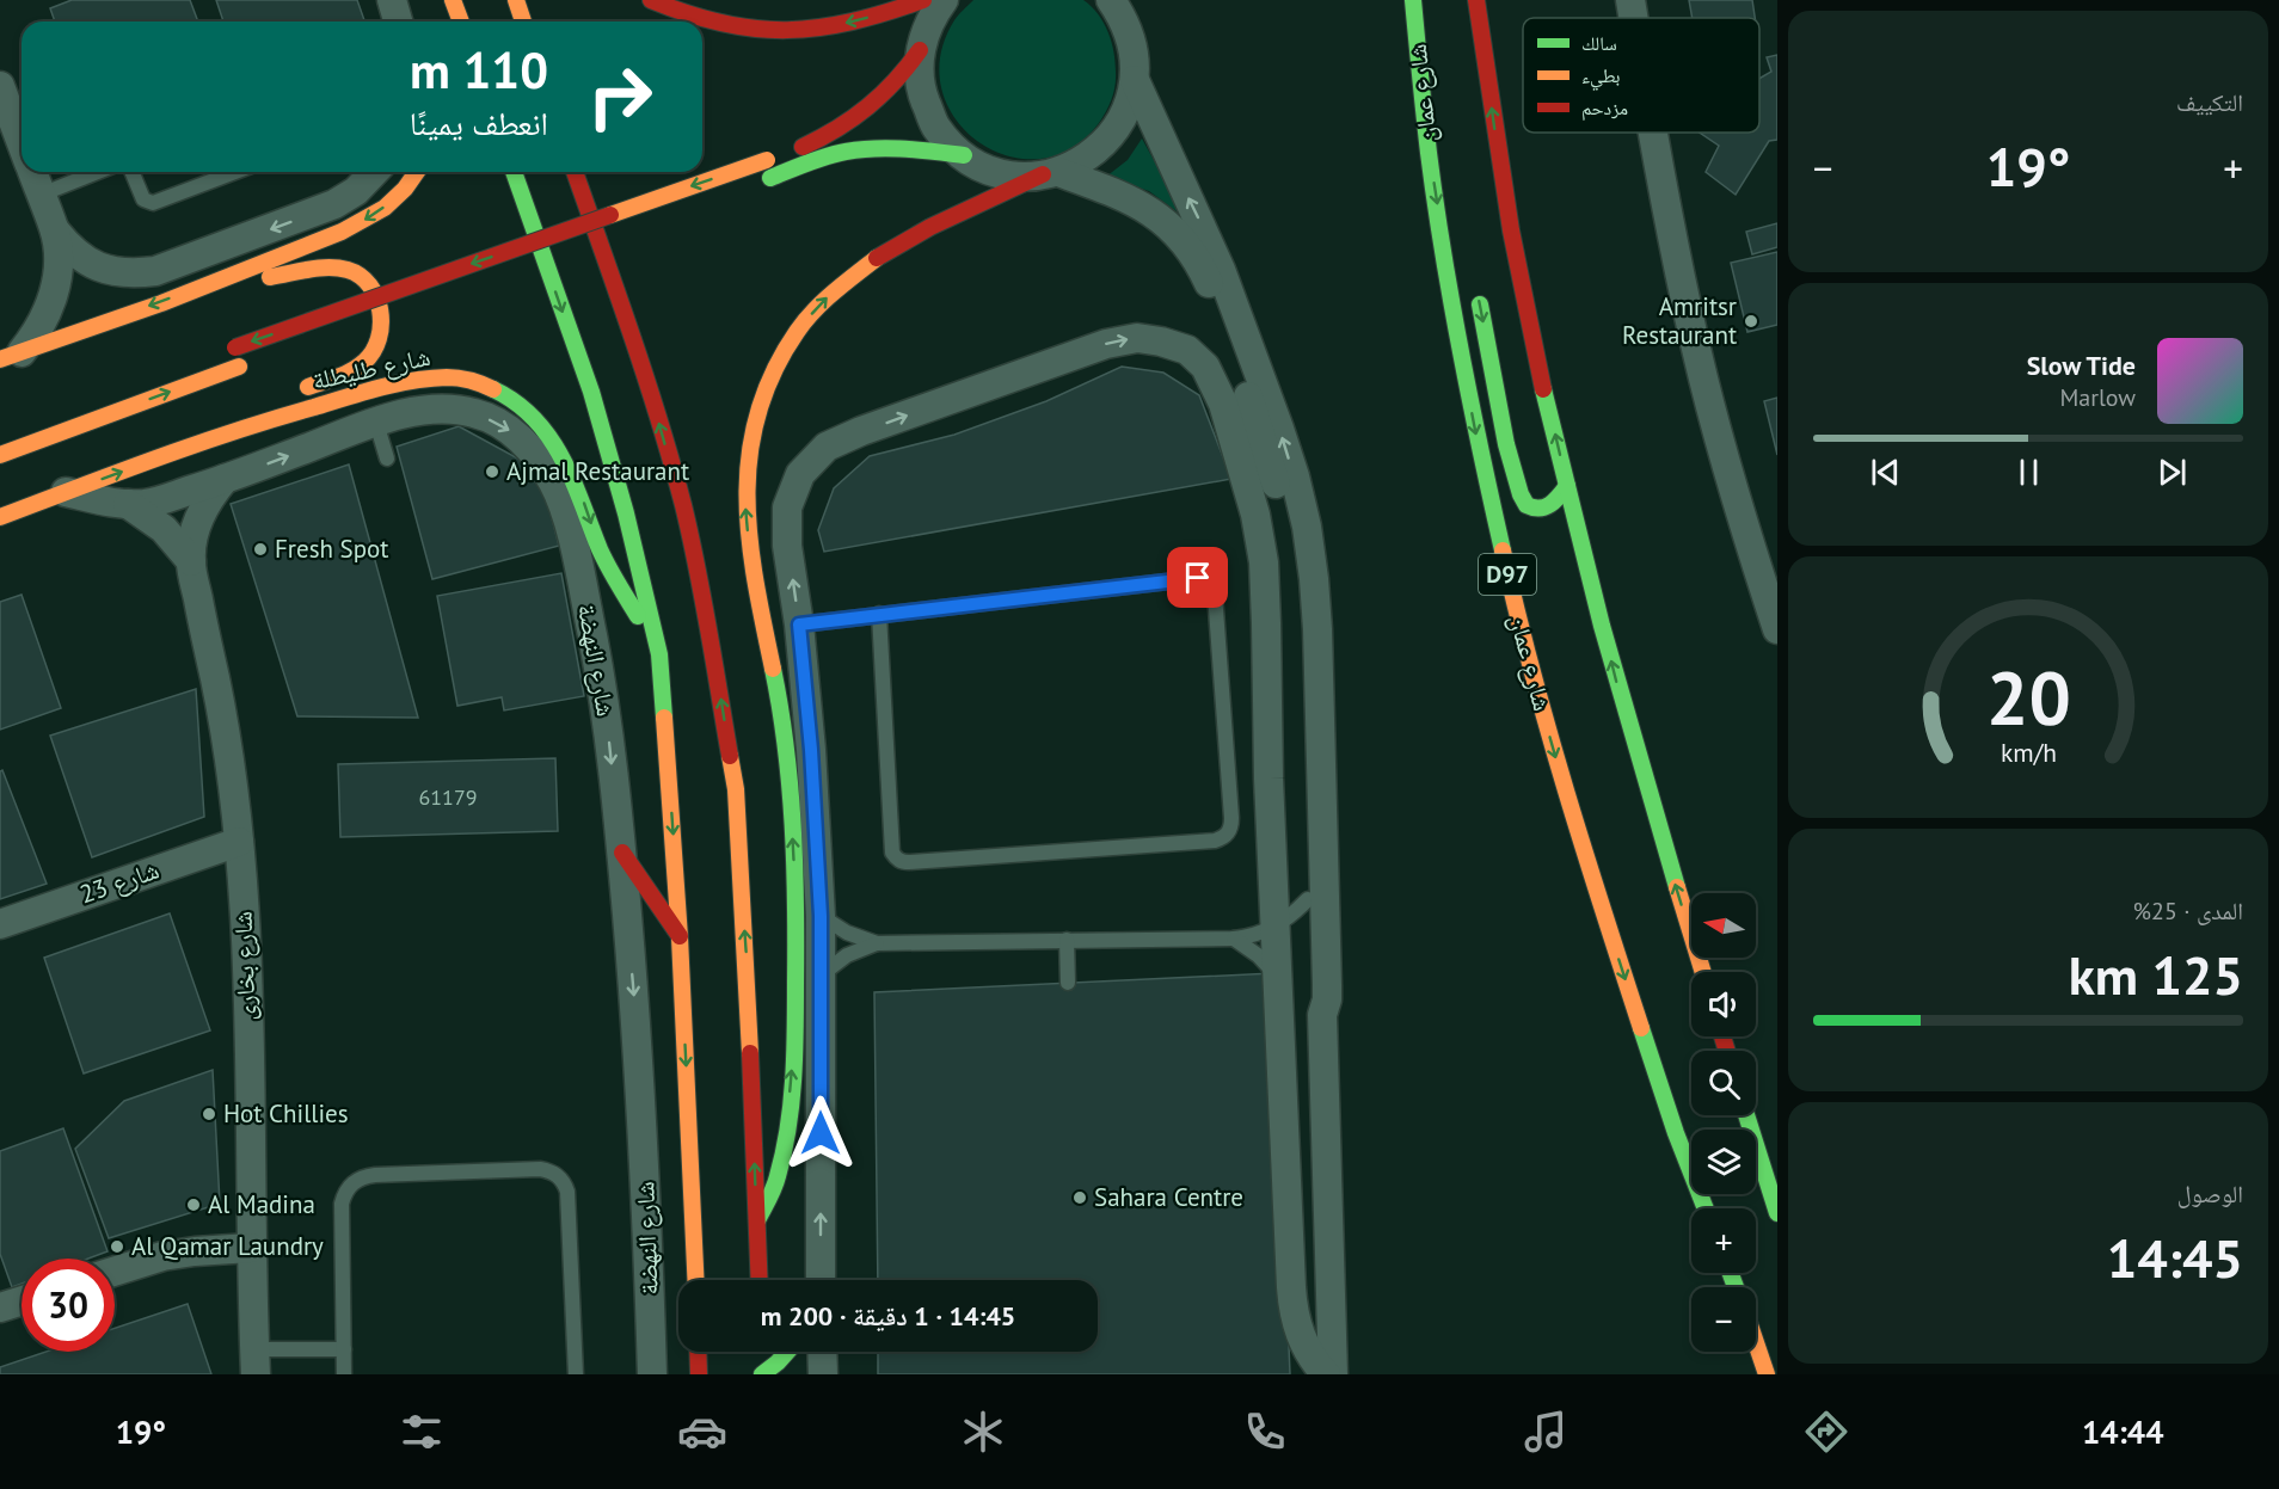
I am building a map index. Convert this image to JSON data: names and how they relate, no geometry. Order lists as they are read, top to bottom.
{
  "streets": {
    "main road": [
      "شارع عمان",
      "شارع طليطلة",
      "D97",
      "شارع النهضة"
    ],
    "street": ["شارع 23", "شارع بخارى"]
  },
  "crossings": [
    ["شارع طليطلة", "شارع النهضة"],
    ["شارع النهضة", "شارع بخارى"],
    ["شارع 23", "شارع بخارى"]
  ],
  "one_way": ["شارع طليطلة"],
  "places": [
    "Amritsr Restaurant",
    "Ajmal Restaurant",
    "Fresh Spot",
    "Hot Chillies",
    "Sahara Centre",
    "Al Madina",
    "Al Qamar Laundry"
  ],
  "house_numbers": ["61179"],
  "legend": ["سالك", "بطيء", "مزدحم"],
  "north": "left",
  "page": {
    "tile": [
      "التكييف",
      ["المدى · 25%", "125 km"],
      ["الوصول", "14:45"]
    ],
    "turn": ["110 m", "انعطف يمينًا"],
    "heat": ["−", "19°", "+"],
    "song": ["Slow Tide", "Marlow"],
    "map_buttons": ["+", "−"],
    "limit": "30",
    "trip": "14:45 · 1 دقيقة · 200 m",
    "tabs": ["14:44", "19°"],
    "gauge": ["20", "km/h"]
  }
}
